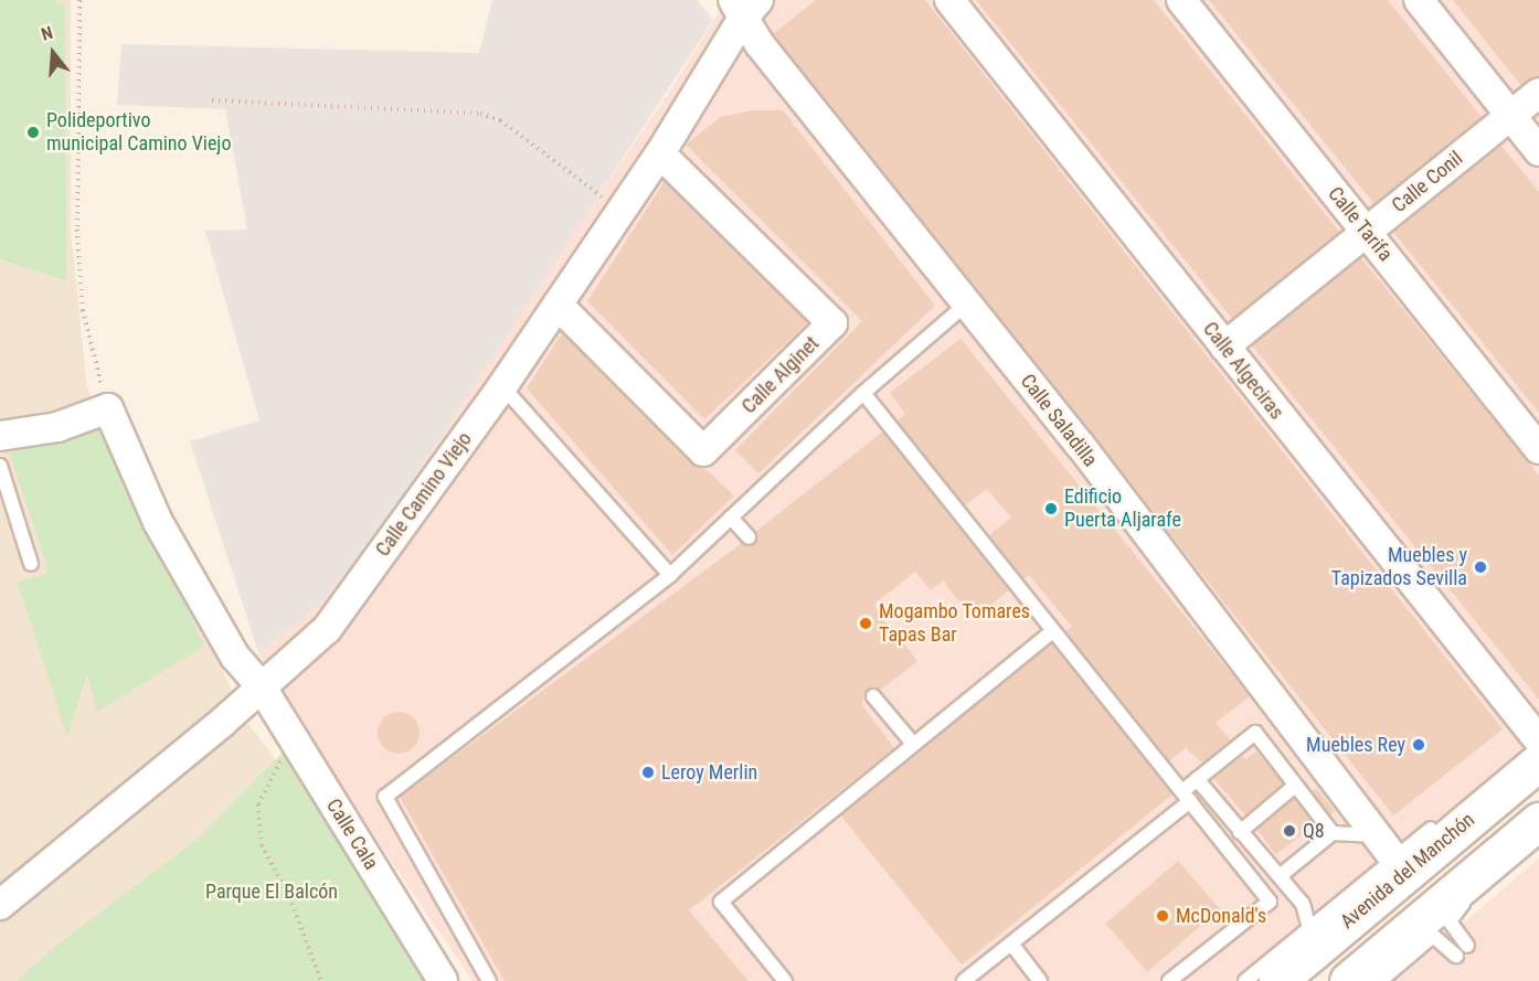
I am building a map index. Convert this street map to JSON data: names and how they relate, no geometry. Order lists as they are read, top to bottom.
{
  "streets": {
    "main road": ["Avenida del Manchón"],
    "street": [
      "Calle Conil",
      "Calle Tarifa",
      "Calle Algeciras",
      "Calle Alginet",
      "Calle Saladilla",
      "Calle Camino Viejo",
      "Calle Cala"
    ]
  },
  "crossings": [
    ["Calle Conil", "Calle Tarifa"],
    ["Calle Conil", "Calle Algeciras"],
    ["Calle Algeciras", "Avenida del Manchón"],
    ["Calle Alginet", "Calle Camino Viejo"],
    ["Calle Saladilla", "Calle Camino Viejo"],
    ["Calle Saladilla", "Avenida del Manchón"],
    ["Calle Camino Viejo", "Calle Cala"]
  ],
  "parks": ["Parque El Balcón"],
  "places": [
    "Polideportivo municipal Camino Viejo",
    "Edificio Puerta Aljarafe",
    "Muebles y Tapizados Sevilla",
    "Mogambo Tomares Tapas Bar",
    "Muebles Rey",
    "Leroy Merlin",
    "Q8",
    "McDonald's"
  ],
  "north": "top"
}
